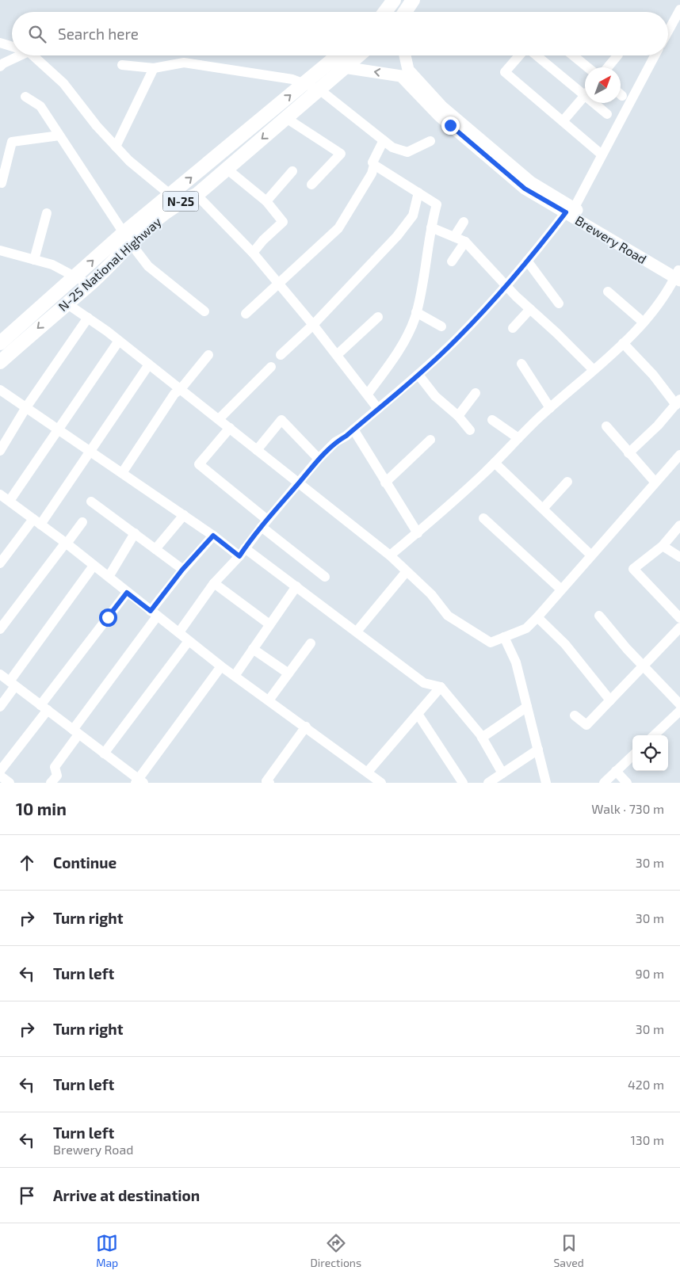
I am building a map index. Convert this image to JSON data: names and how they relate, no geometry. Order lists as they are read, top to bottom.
{
  "streets": {
    "highway": ["N-25", "N-25 National Highway"],
    "main road": ["Brewery Road"]
  },
  "north": "top right",
  "page": {
    "search": "Search here",
    "heading": ["10 min", "Walk · 730 m"],
    "list": [
      ["Continue", "30 m"],
      ["Turn right", "30 m"],
      ["Turn left", "90 m"],
      ["Turn right", "30 m"],
      ["Turn left", "420 m"],
      ["Turn left", "Brewery Road", "130 m"],
      "Arrive at destination"
    ],
    "nav": ["Map", "Directions", "Saved"]
  }
}
